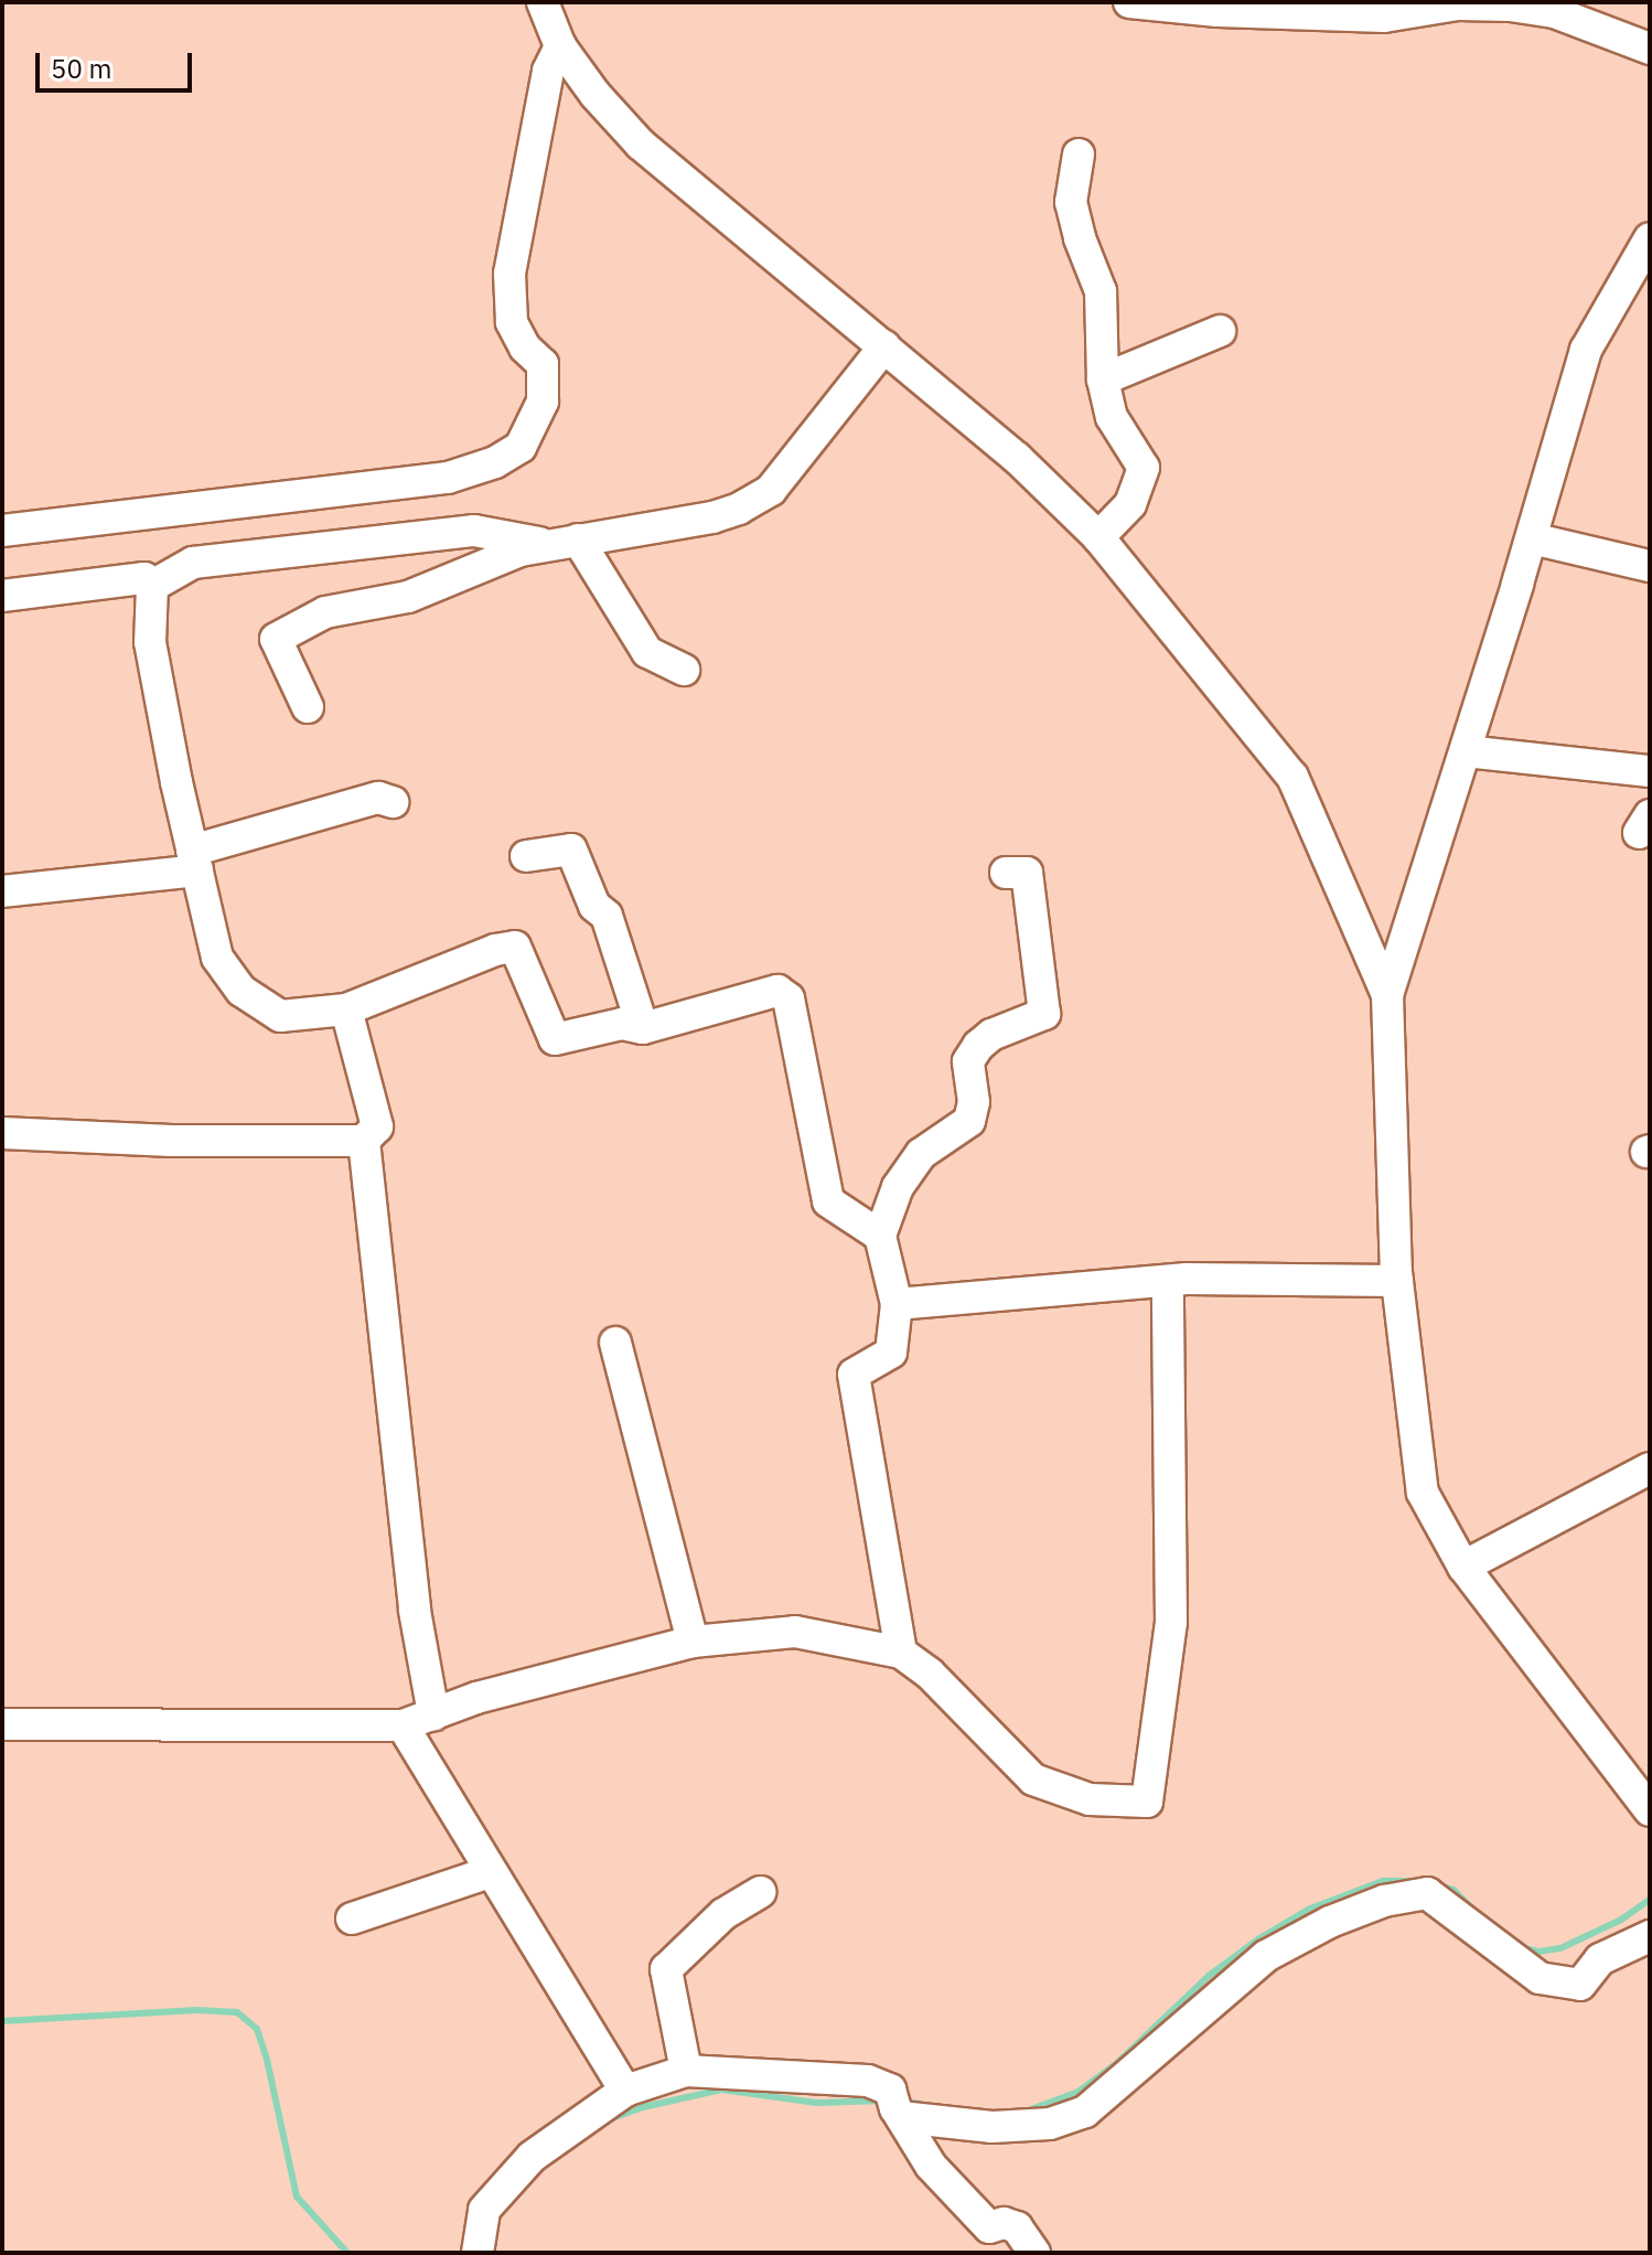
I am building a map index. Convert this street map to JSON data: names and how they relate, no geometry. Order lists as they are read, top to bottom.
{
  "scale_bar": "50 m"
}
